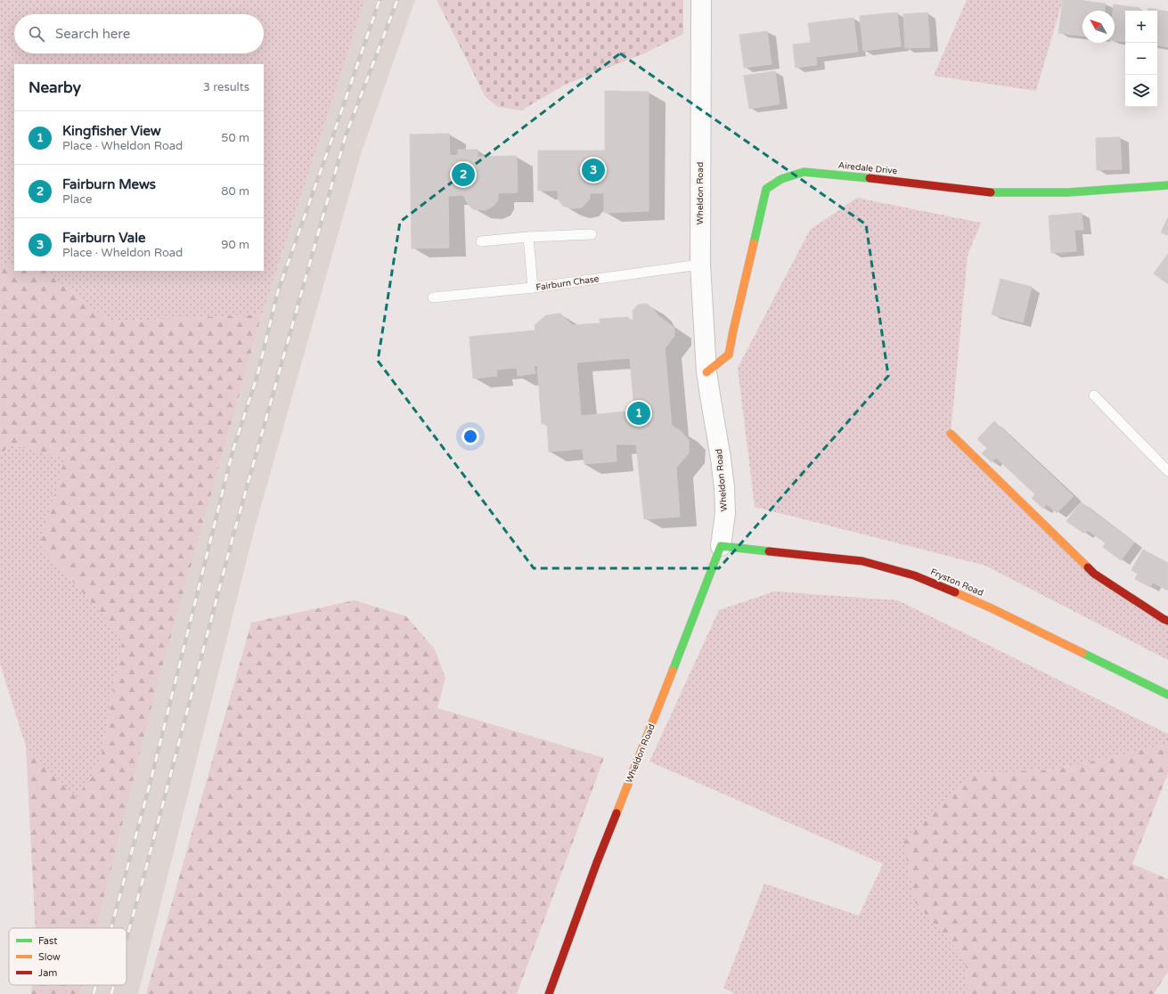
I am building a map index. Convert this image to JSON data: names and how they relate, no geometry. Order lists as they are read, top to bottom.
{
  "streets": {
    "street": ["Airedale Drive", "Wheldon Road", "Fryston Road"],
    "lane": ["Fairburn Chase"]
  },
  "crossings": [
    ["Airedale Drive", "Wheldon Road"],
    ["Wheldon Road", "Fairburn Chase"],
    ["Wheldon Road", "Fryston Road"]
  ],
  "legend": ["Fast", "Slow", "Jam"],
  "north": "top left",
  "page": {
    "map_buttons": ["+", "−"],
    "search": "Search here",
    "heading": ["Nearby", "3 results"],
    "list": [
      {
        "mark": "1",
        "name": "Kingfisher View",
        "note": "Place · Wheldon Road",
        "value": "50 m"
      },
      {
        "mark": "2",
        "name": "Fairburn Mews",
        "note": "Place",
        "value": "80 m"
      },
      {
        "mark": "3",
        "name": "Fairburn Vale",
        "note": "Place · Wheldon Road",
        "value": "90 m"
      }
    ],
    "pins": ["3", "2", "1"]
  }
}
